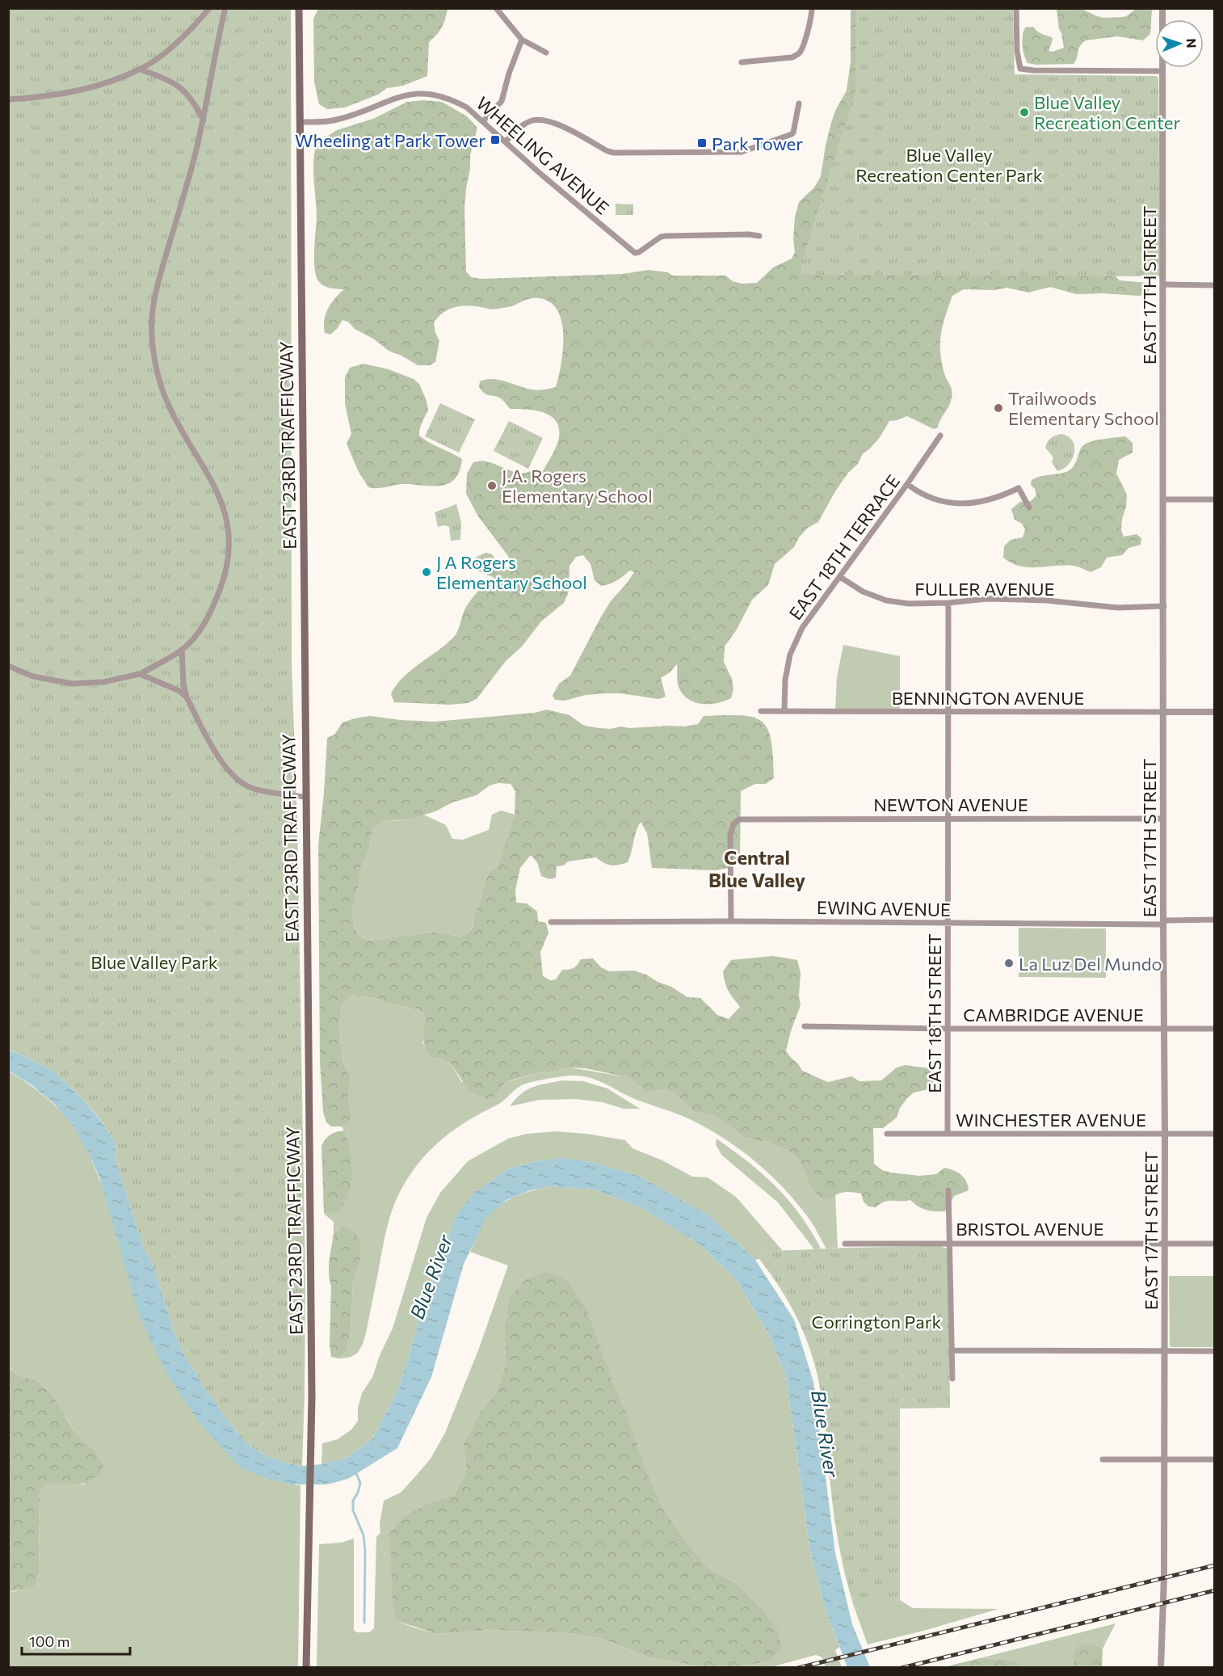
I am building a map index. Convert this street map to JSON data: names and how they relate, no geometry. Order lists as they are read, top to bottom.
{
  "streets": {
    "main road": ["EAST 23RD TRAFFICWAY"],
    "street": [
      "WHEELING AVENUE",
      "EAST 17TH STREET",
      "EAST 18TH TERRACE",
      "FULLER AVENUE",
      "BENNINGTON AVENUE",
      "NEWTON AVENUE",
      "EWING AVENUE",
      "EAST 18TH STREET",
      "CAMBRIDGE AVENUE",
      "WINCHESTER AVENUE",
      "BRISTOL AVENUE"
    ]
  },
  "crossings": [
    ["WHEELING AVENUE", "EAST 23RD TRAFFICWAY"],
    ["EAST 17TH STREET", "FULLER AVENUE"],
    ["EAST 17TH STREET", "BENNINGTON AVENUE"],
    ["EAST 17TH STREET", "NEWTON AVENUE"],
    ["EAST 17TH STREET", "EWING AVENUE"],
    ["EAST 17TH STREET", "CAMBRIDGE AVENUE"],
    ["EAST 17TH STREET", "WINCHESTER AVENUE"],
    ["EAST 17TH STREET", "BRISTOL AVENUE"],
    ["EAST 18TH TERRACE", "FULLER AVENUE"],
    ["EAST 18TH TERRACE", "BENNINGTON AVENUE"],
    ["FULLER AVENUE", "EAST 18TH STREET"],
    ["BENNINGTON AVENUE", "EAST 18TH STREET"],
    ["NEWTON AVENUE", "EWING AVENUE"],
    ["NEWTON AVENUE", "EAST 18TH STREET"],
    ["EWING AVENUE", "EAST 18TH STREET"],
    ["EAST 18TH STREET", "CAMBRIDGE AVENUE"],
    ["EAST 18TH STREET", "WINCHESTER AVENUE"]
  ],
  "districts": ["Central Blue Valley"],
  "water": ["Blue River"],
  "parks": ["Blue Valley Recreation Center Park", "Blue Valley Park", "Corrington Park"],
  "places": {
    "other": [
      "Blue Valley Recreation Center",
      "Trailwoods Elementary School",
      "J.A. Rogers Elementary School",
      "J A Rogers Elementary School",
      "La Luz Del Mundo"
    ],
    "transit": ["Wheeling at Park Tower", "Park Tower"]
  },
  "scale_bar": "100 m",
  "north": "right"
}
